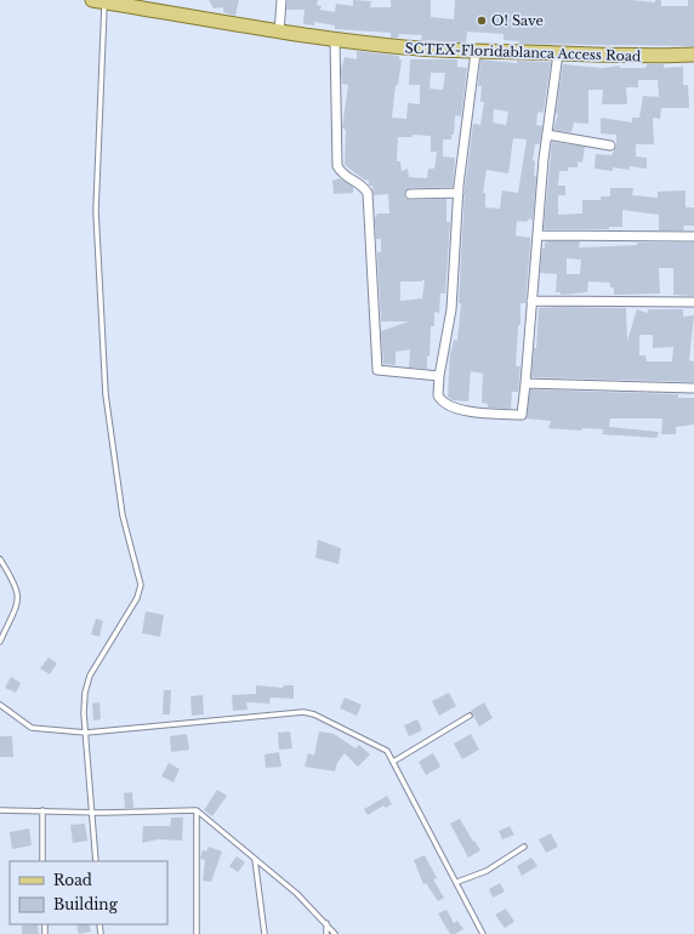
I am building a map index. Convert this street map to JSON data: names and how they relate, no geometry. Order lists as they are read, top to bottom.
{
  "streets": {
    "main road": ["SCTEX-Floridablanca Access Road"]
  },
  "places": ["O! Save"],
  "legend": ["Road", "Building"]
}
